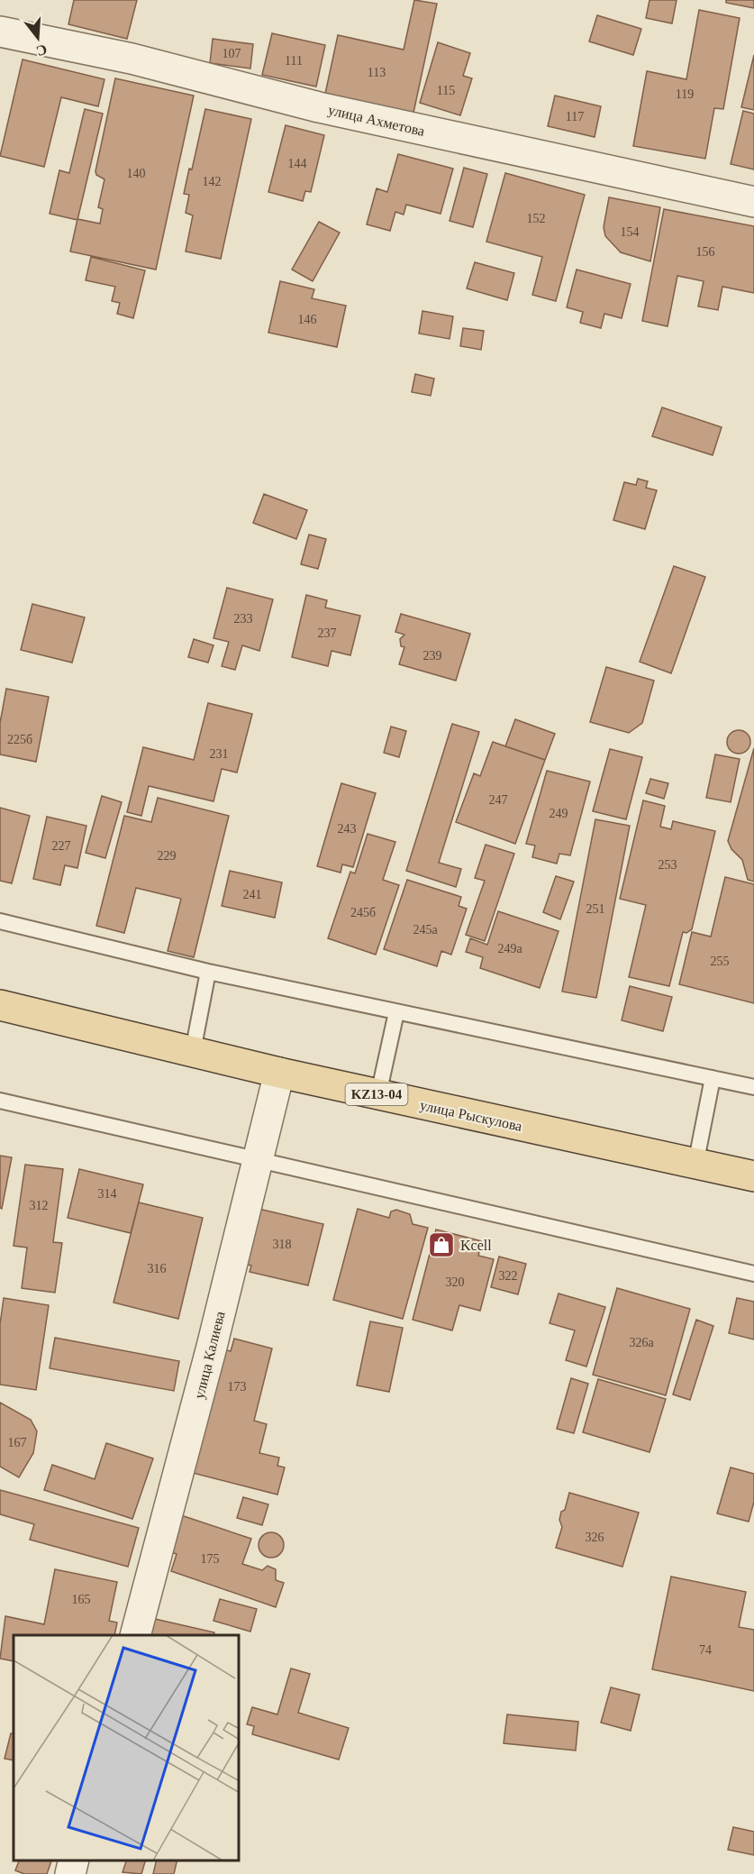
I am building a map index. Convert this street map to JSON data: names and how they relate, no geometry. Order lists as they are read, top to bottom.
{
  "streets": {
    "main road": ["KZ13-04", "улица Рыскулова"],
    "street": ["улица Ахметова", "улица Калиева"]
  },
  "crossings": [
    ["улица Рыскулова", "улица Калиева"]
  ],
  "places": {
    "shop": ["Kcell"]
  },
  "house_numbers": [
    "107",
    "111",
    "113",
    "115",
    "119",
    "117",
    "144",
    "140",
    "142",
    "152",
    "154",
    "156",
    "146",
    "233",
    "237",
    "239",
    "225б",
    "231",
    "247",
    "249",
    "243",
    "227",
    "229",
    "253",
    "241",
    "251",
    "245б",
    "245а",
    "249а",
    "255",
    "314",
    "312",
    "318",
    "316",
    "322",
    "320",
    "326а",
    "173",
    "167",
    "326",
    "175",
    "165",
    "74"
  ],
  "north": "bottom"
}
